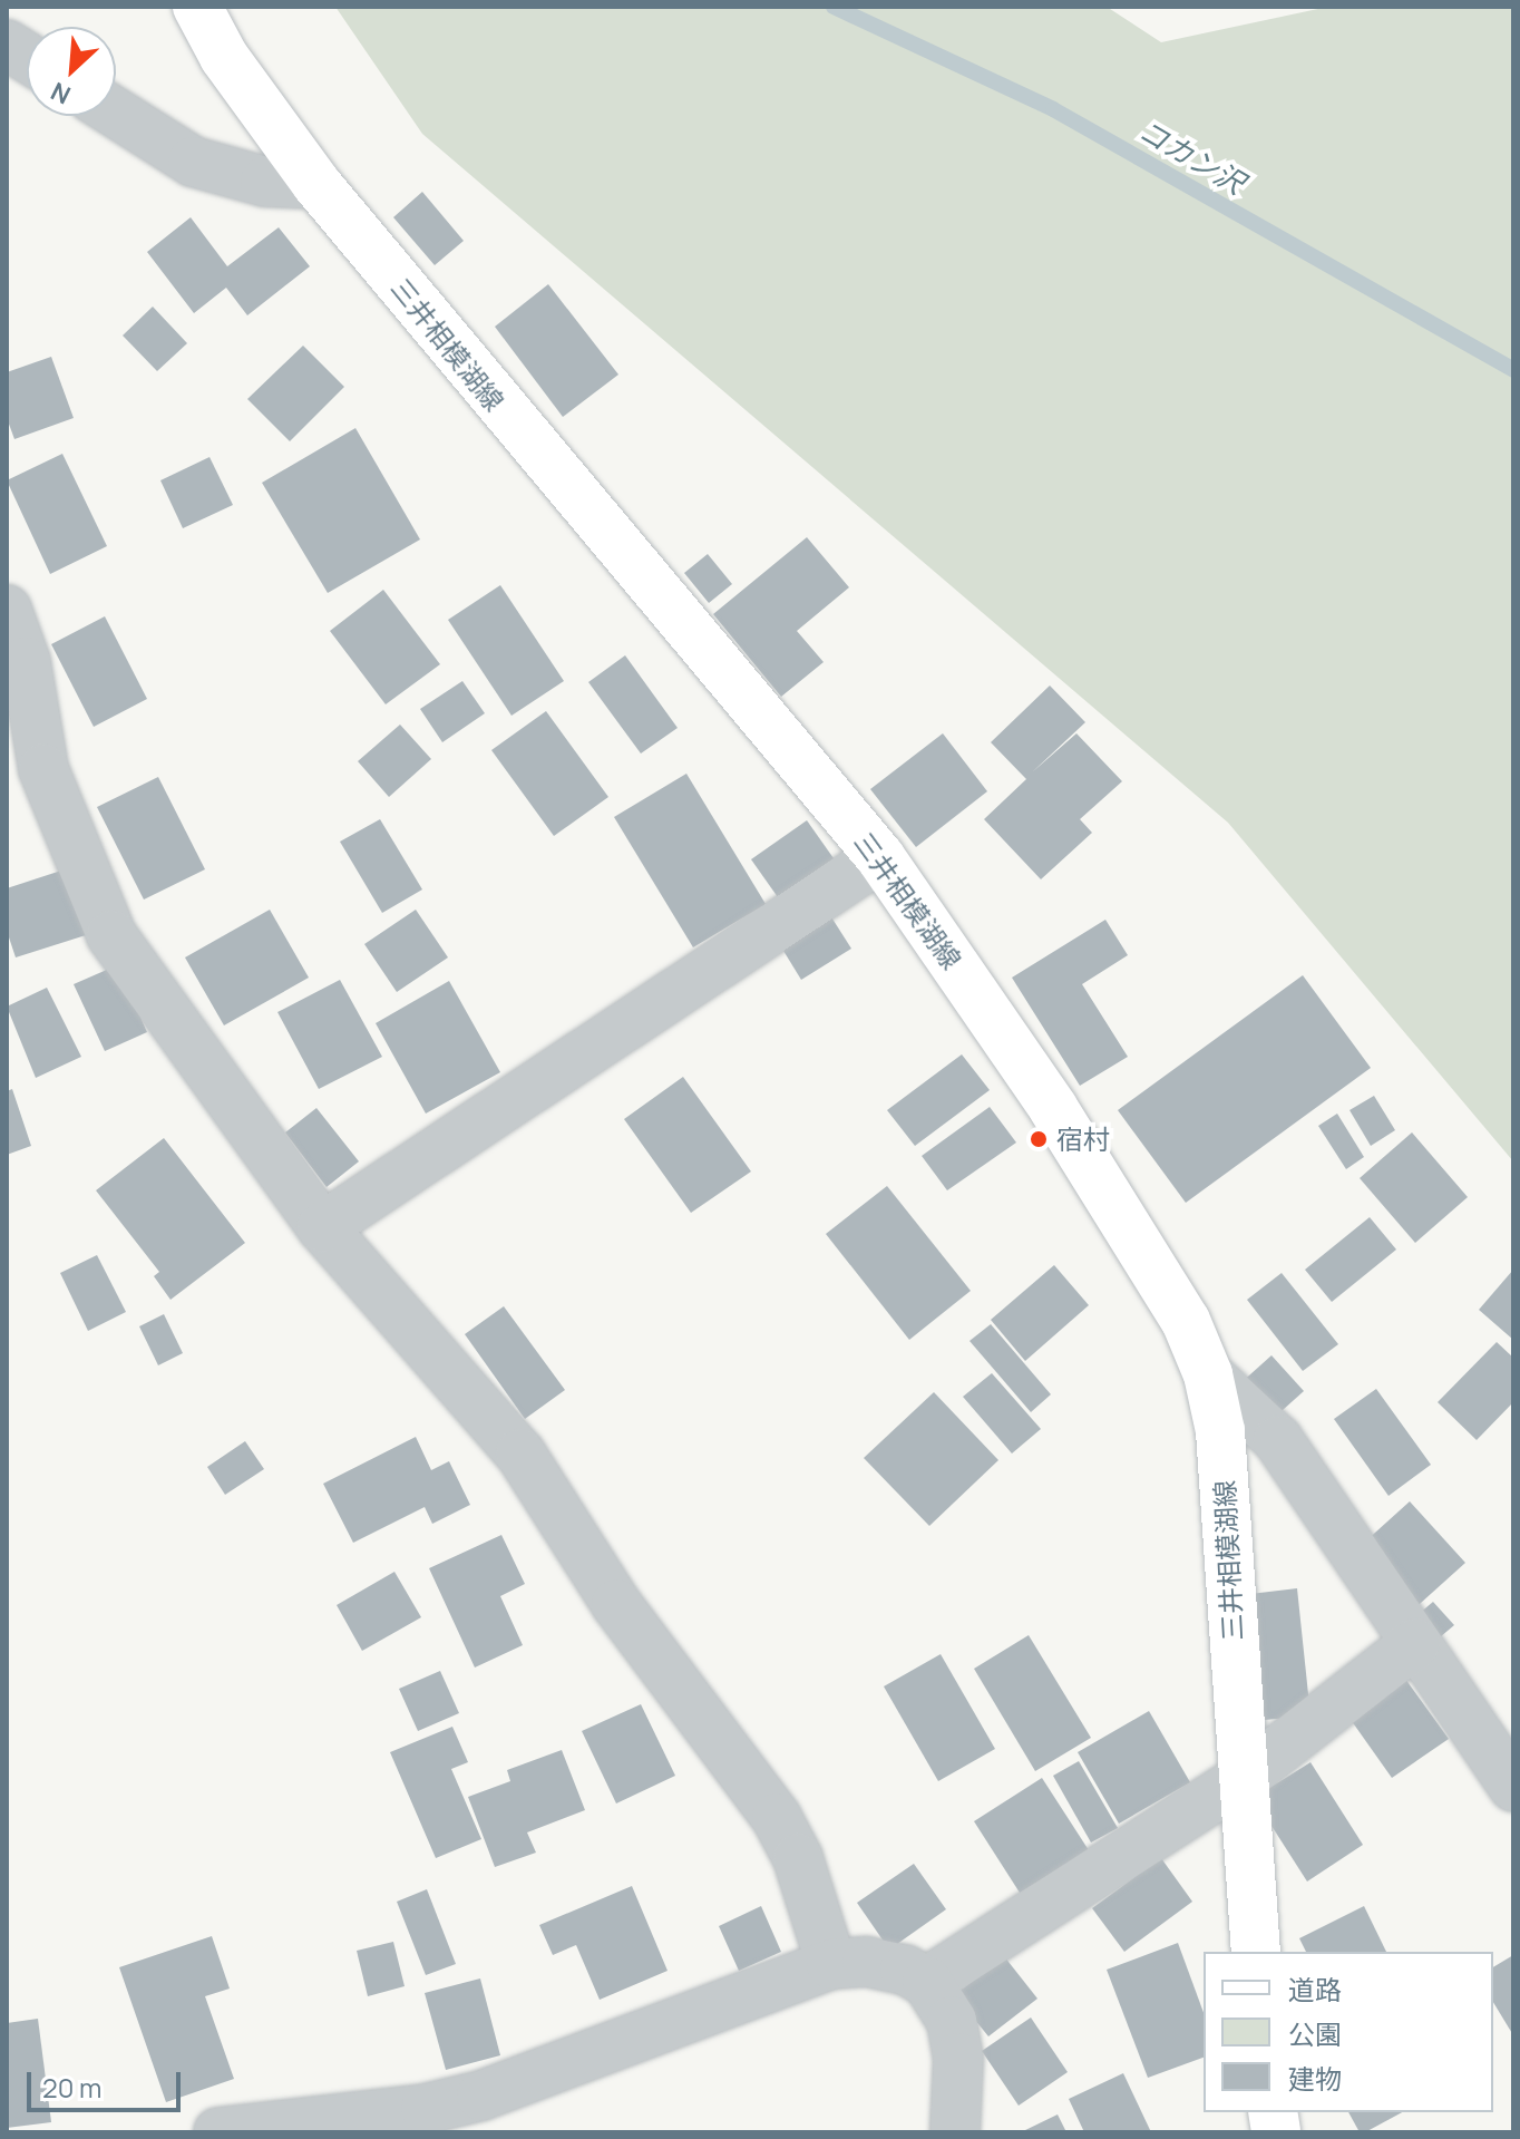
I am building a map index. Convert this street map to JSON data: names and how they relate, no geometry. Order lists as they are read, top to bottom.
{
  "streets": {
    "main road": ["三井相模湖線"]
  },
  "water": ["コカン沢"],
  "places": ["宿村"],
  "legend": ["道路", "公園", "建物"],
  "scale_bar": "20 m",
  "north": "bottom left"
}
